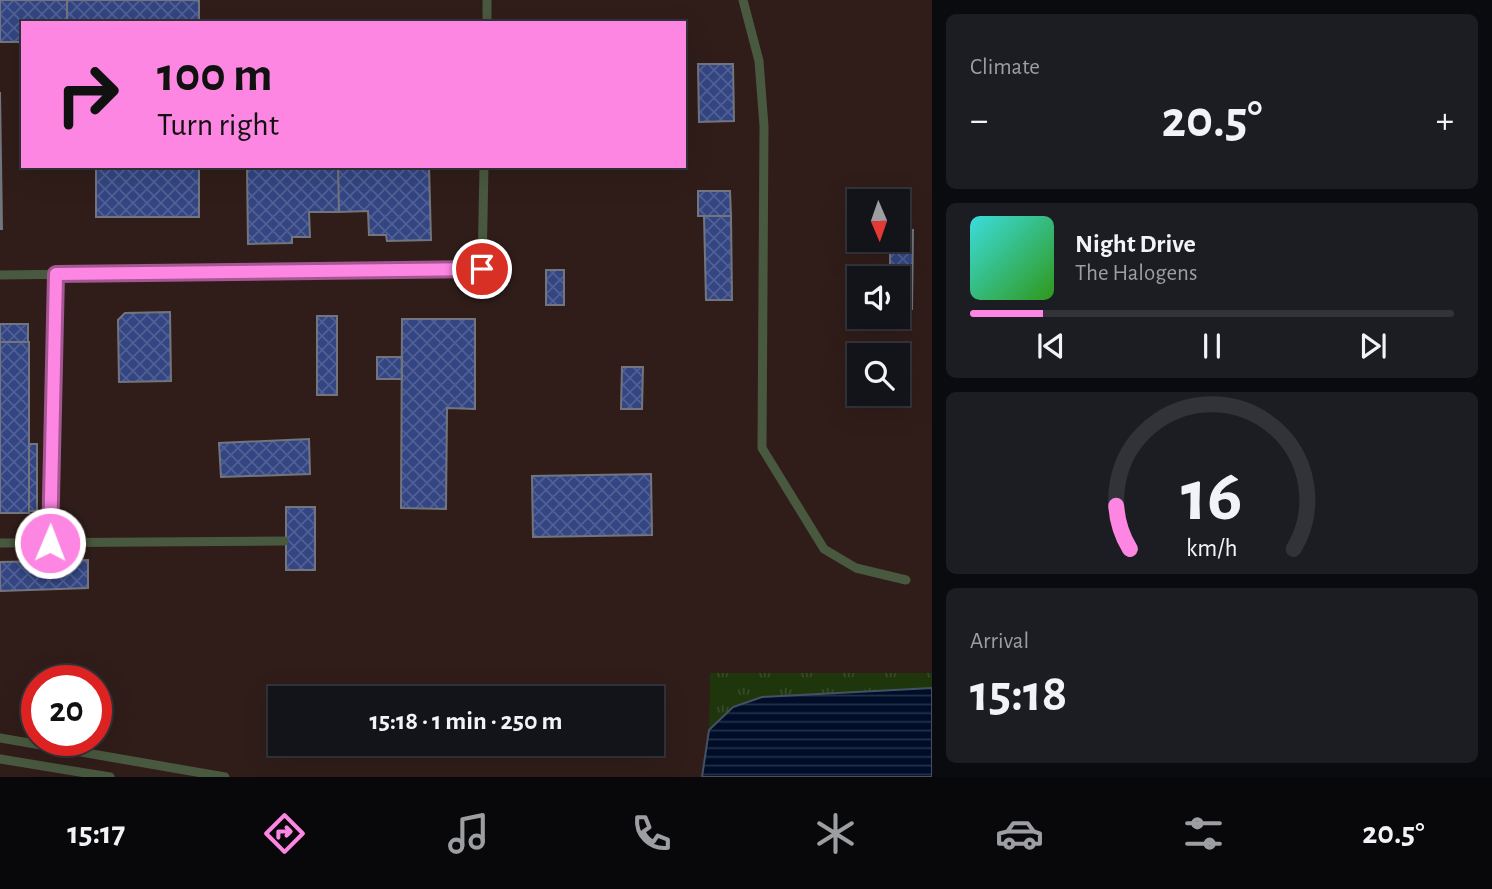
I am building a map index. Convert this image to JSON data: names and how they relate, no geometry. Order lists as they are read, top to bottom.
{
  "north": "bottom",
  "page": {
    "tile": [
      "Climate",
      ["Arrival", "15:18"]
    ],
    "turn": ["100 m", "Turn right"],
    "heat": ["−", "20.5°", "+"],
    "song": ["Night Drive", "The Halogens"],
    "limit": "20",
    "trip": "15:18 · 1 min · 250 m",
    "tabs": ["15:17", "20.5°"],
    "gauge": ["16", "km/h"]
  }
}
